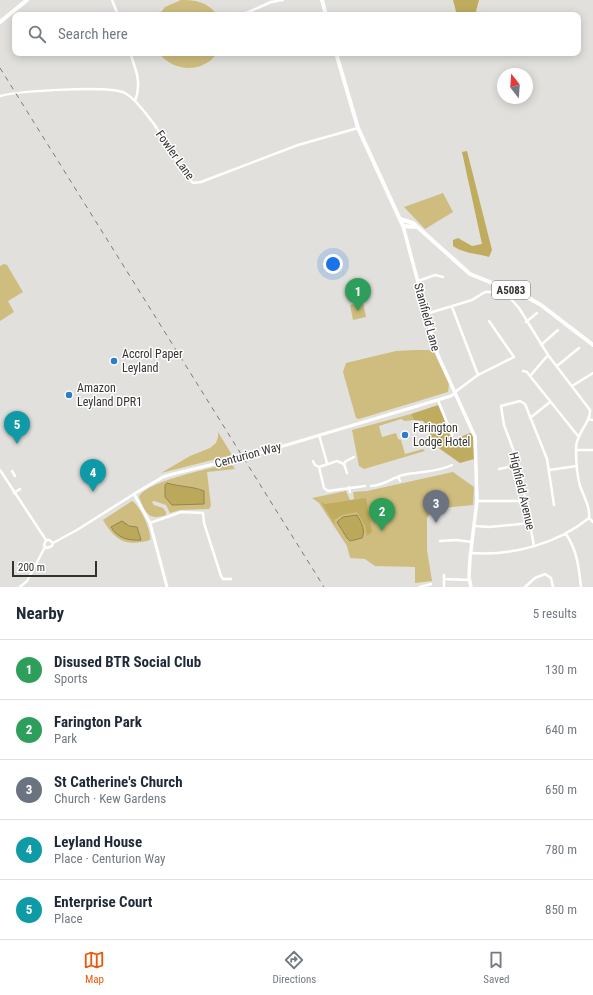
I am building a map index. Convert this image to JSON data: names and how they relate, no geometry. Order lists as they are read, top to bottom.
{
  "streets": {
    "main road": ["A5083", "Stanifield Lane"],
    "street": ["Fowler Lane", "Centurion Way", "Highfield Avenue"]
  },
  "crossings": [
    ["Fowler Lane", "Stanifield Lane"],
    ["A5083", "Stanifield Lane"],
    ["Stanifield Lane", "Centurion Way"]
  ],
  "places": ["Accrol Paper Leyland", "Amazon Leyland DPR1", "Farington Lodge Hotel"],
  "scale_bar": "200 m",
  "north": "top",
  "page": {
    "search": "Search here",
    "pins": [
      "1",
      "5",
      "4",
      "3",
      "2"
    ],
    "scale": "200 m",
    "heading": ["Nearby", "5 results"],
    "list": [
      {
        "mark": "1",
        "name": "Disused BTR Social Club",
        "note": "Sports",
        "value": "130 m"
      },
      {
        "mark": "2",
        "name": "Farington Park",
        "note": "Park",
        "value": "640 m"
      },
      {
        "mark": "3",
        "name": "St Catherine's Church",
        "note": "Church · Kew Gardens",
        "value": "650 m"
      },
      {
        "mark": "4",
        "name": "Leyland House",
        "note": "Place · Centurion Way",
        "value": "780 m"
      },
      {
        "mark": "5",
        "name": "Enterprise Court",
        "note": "Place",
        "value": "850 m"
      }
    ],
    "nav": ["Map", "Directions", "Saved"]
  }
}
